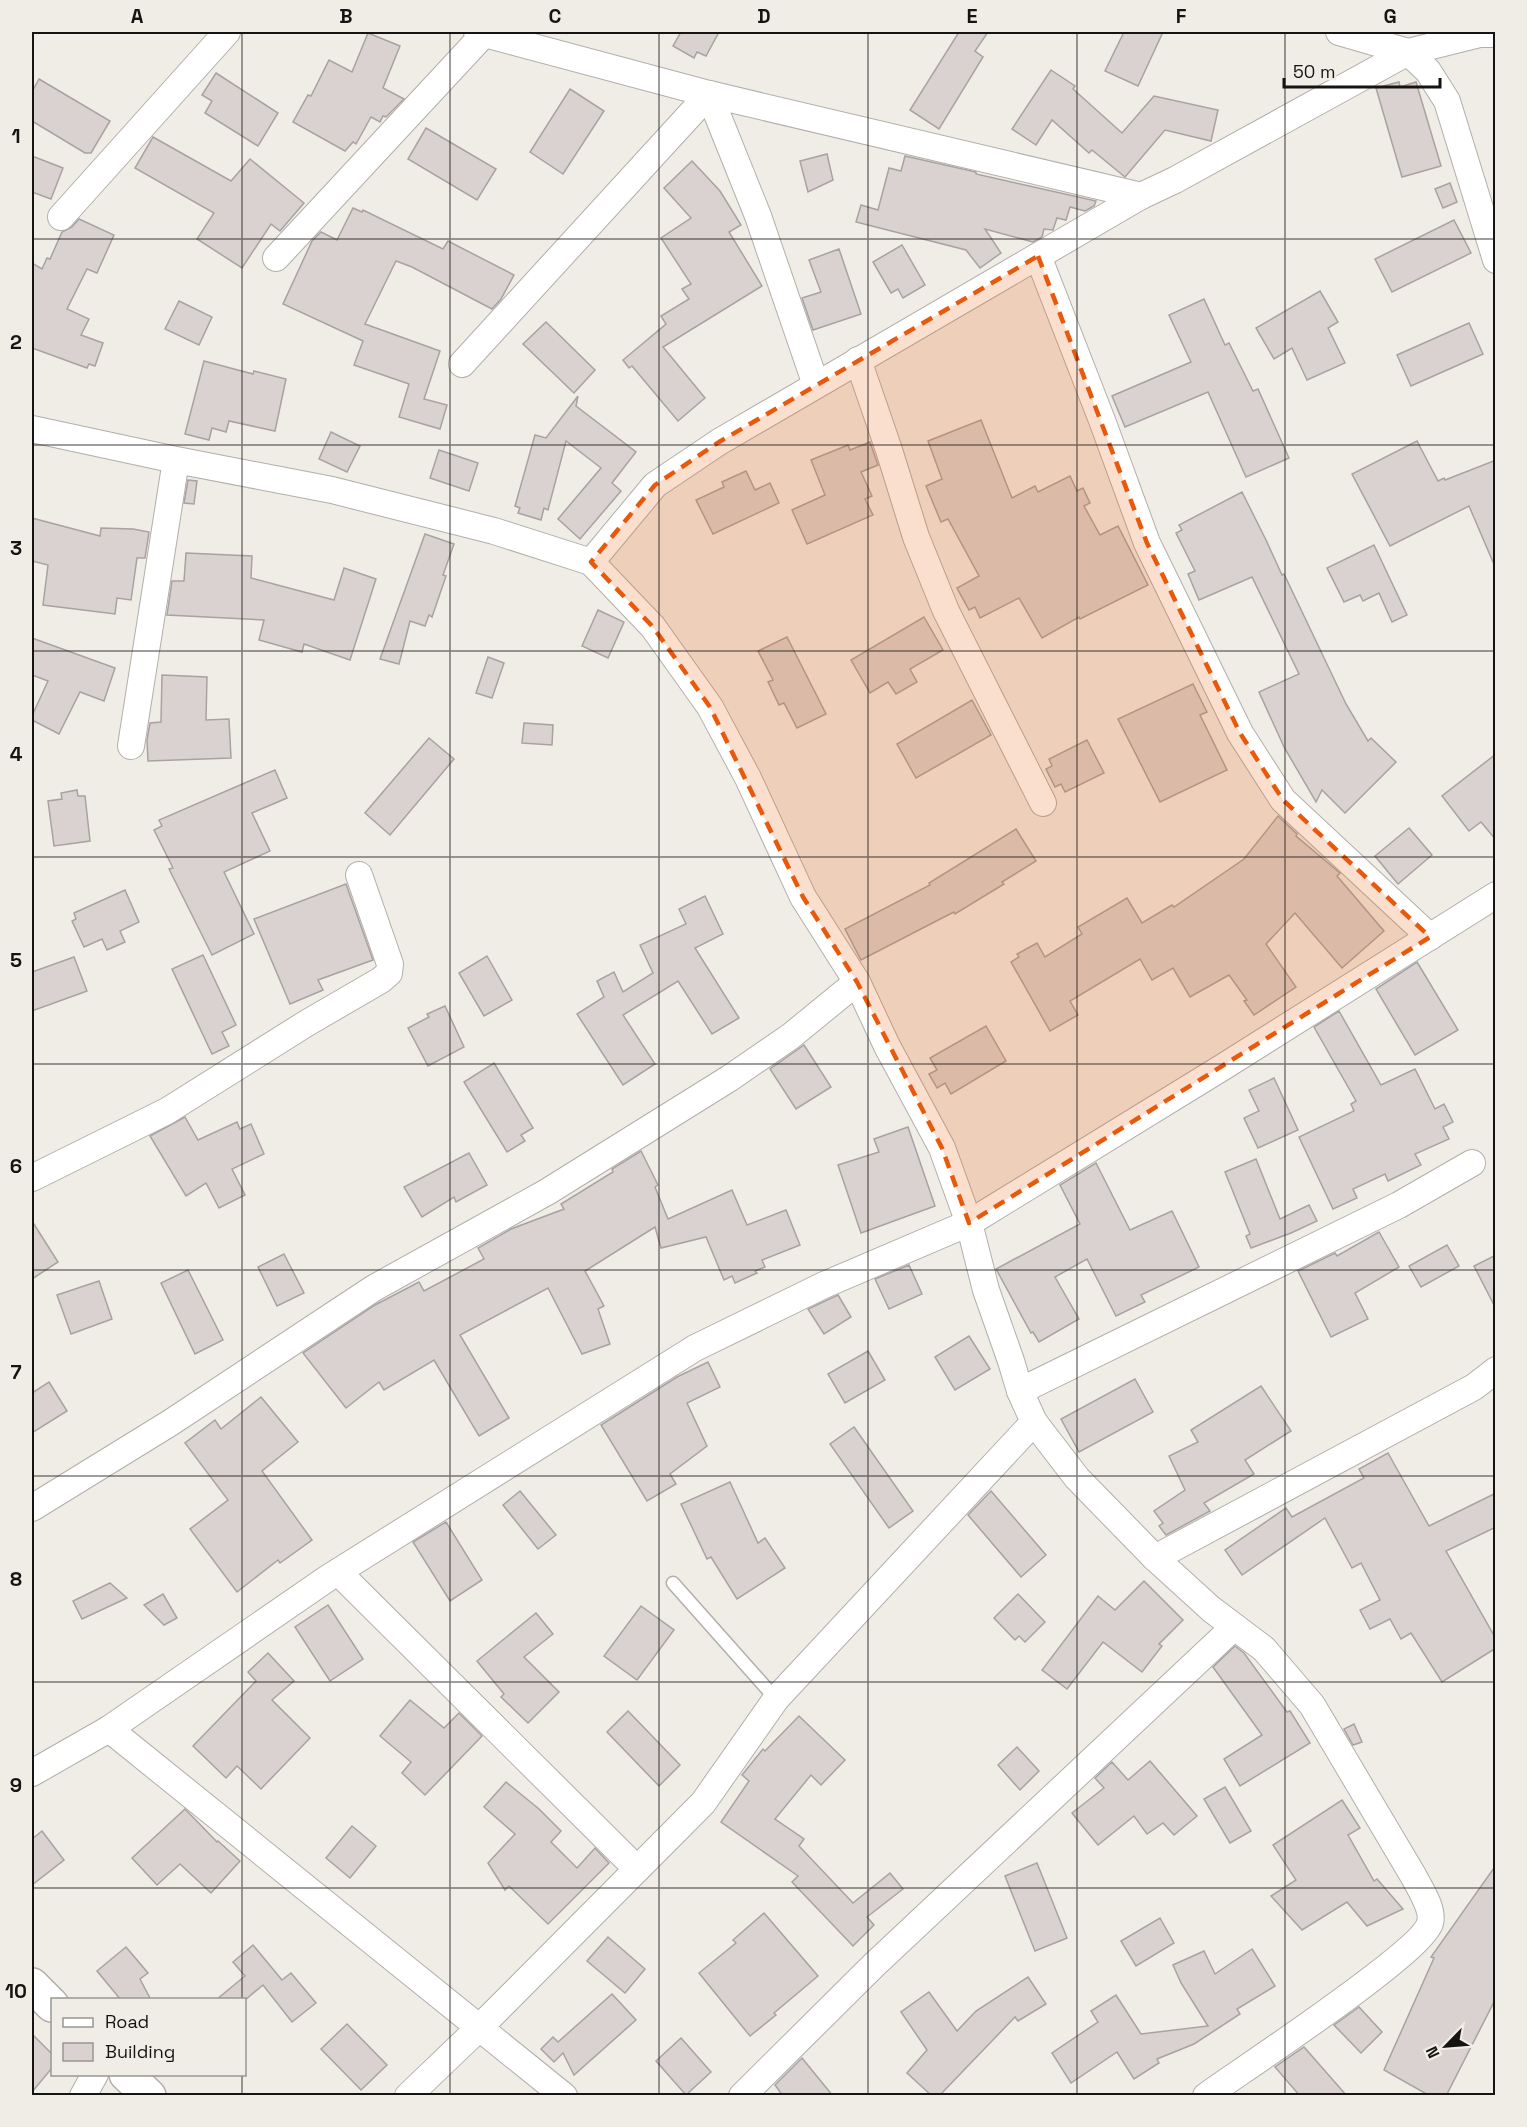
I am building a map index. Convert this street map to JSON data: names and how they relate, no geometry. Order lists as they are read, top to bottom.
{
  "legend": ["Road", "Building"],
  "scale_bar": "50 m",
  "north": "bottom left",
  "grid": {
    "columns": [
      "A",
      "B",
      "C",
      "D",
      "E",
      "F",
      "G"
    ],
    "rows": [
      "1",
      "2",
      "3",
      "4",
      "5",
      "6",
      "7",
      "8",
      "9",
      "10"
    ]
  }
}
